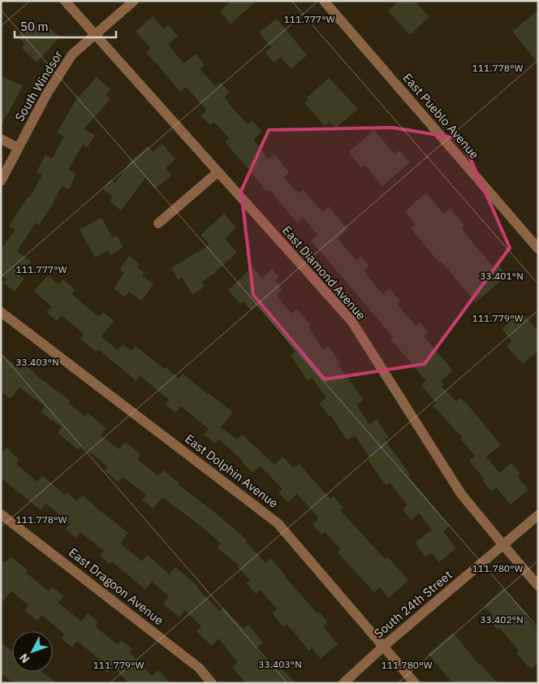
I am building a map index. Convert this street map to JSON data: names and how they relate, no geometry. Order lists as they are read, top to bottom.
{
  "streets": {
    "street": [
      "South Windsor",
      "East Pueblo Avenue",
      "East Diamond Avenue",
      "East Dolphin Avenue",
      "East Dragoon Avenue",
      "South 24th Street"
    ]
  },
  "crossings": [
    ["South Windsor", "East Diamond Avenue"],
    ["East Diamond Avenue", "South 24th Street"],
    ["East Dolphin Avenue", "South 24th Street"]
  ],
  "scale_bar": "50 m",
  "north": "bottom left",
  "coordinates": [
    "111.777°W",
    "111.778°W",
    "33.401°N",
    "111.779°W",
    "33.403°N",
    "111.780°W",
    "33.402°N"
  ]
}
